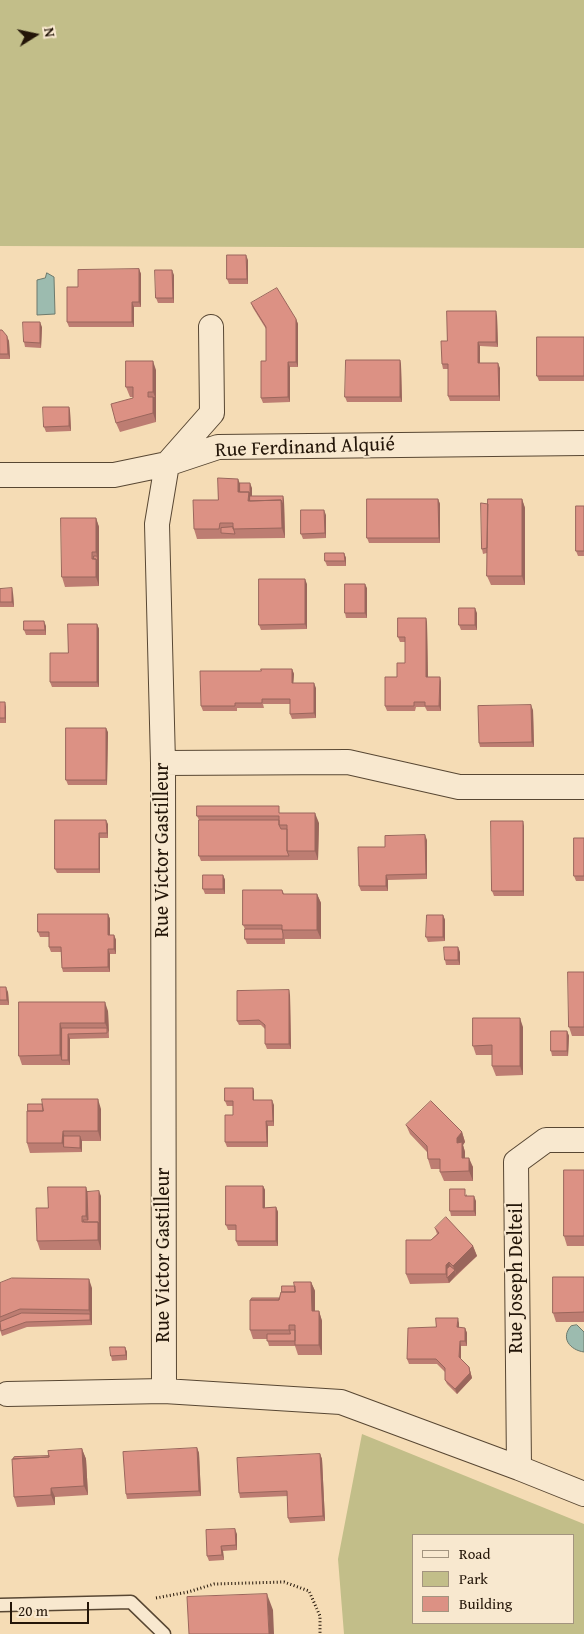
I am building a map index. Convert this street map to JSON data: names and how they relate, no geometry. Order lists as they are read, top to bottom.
{
  "streets": {
    "street": ["Rue Ferdinand Alquié", "Rue Victor Gastilleur", "Rue Joseph Delteil"]
  },
  "crossings": [
    ["Rue Ferdinand Alquié", "Rue Victor Gastilleur"]
  ],
  "legend": ["Road", "Park", "Building"],
  "scale_bar": "20 m",
  "north": "right"
}
